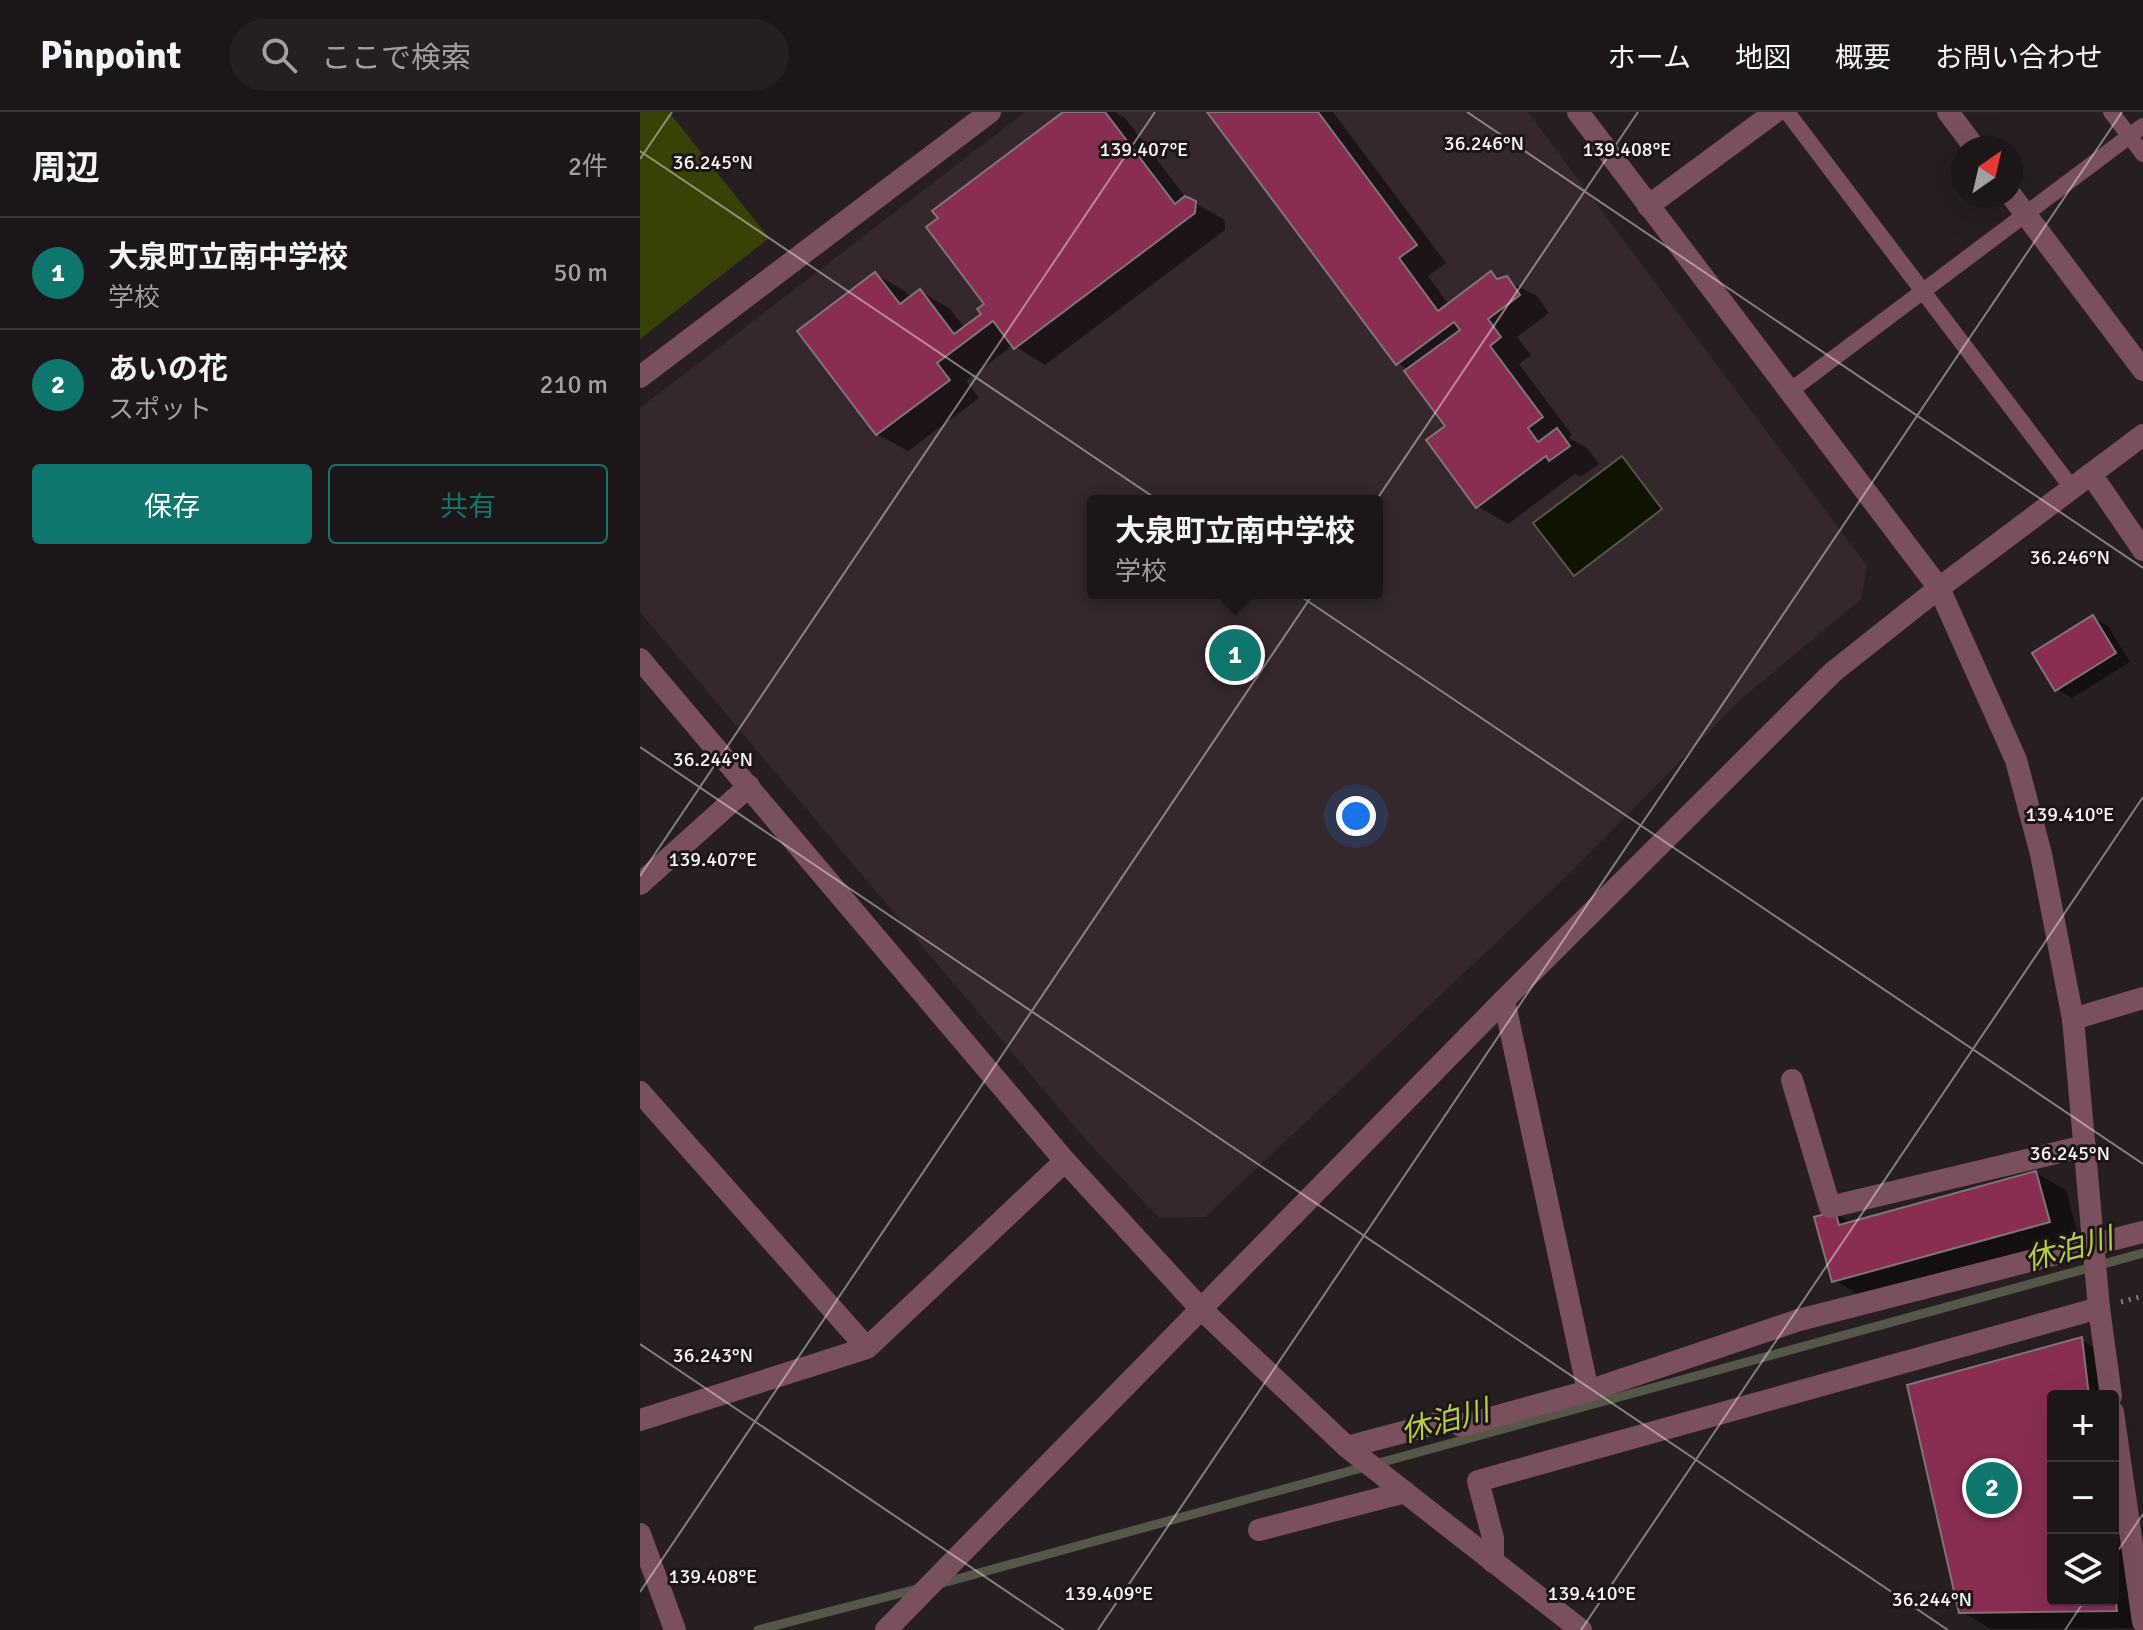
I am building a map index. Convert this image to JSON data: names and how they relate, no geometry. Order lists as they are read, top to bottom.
{
  "water": ["休泊川"],
  "north": "top right",
  "page": {
    "header": "Pinpoint",
    "search": "ここで検索",
    "nav": [
      "ホーム",
      "地図",
      "概要",
      "お問い合わせ"
    ],
    "heading": ["周辺", "2件"],
    "list": [
      {
        "mark": "1",
        "name": "大泉町立南中学校",
        "note": "学校",
        "value": "50 m"
      },
      {
        "mark": "2",
        "name": "あいの花",
        "note": "スポット",
        "value": "210 m"
      }
    ],
    "buttons": ["保存", "共有"],
    "popup": ["大泉町立南中学校", "学校"],
    "pins": ["1", "2"],
    "map_buttons": ["+", "−"]
  },
  "coordinates": [
    "36.246°N",
    "139.407°E",
    "139.408°E",
    "36.245°N",
    "36.244°N",
    "139.410°E",
    "36.243°N",
    "139.409°E"
  ]
}
